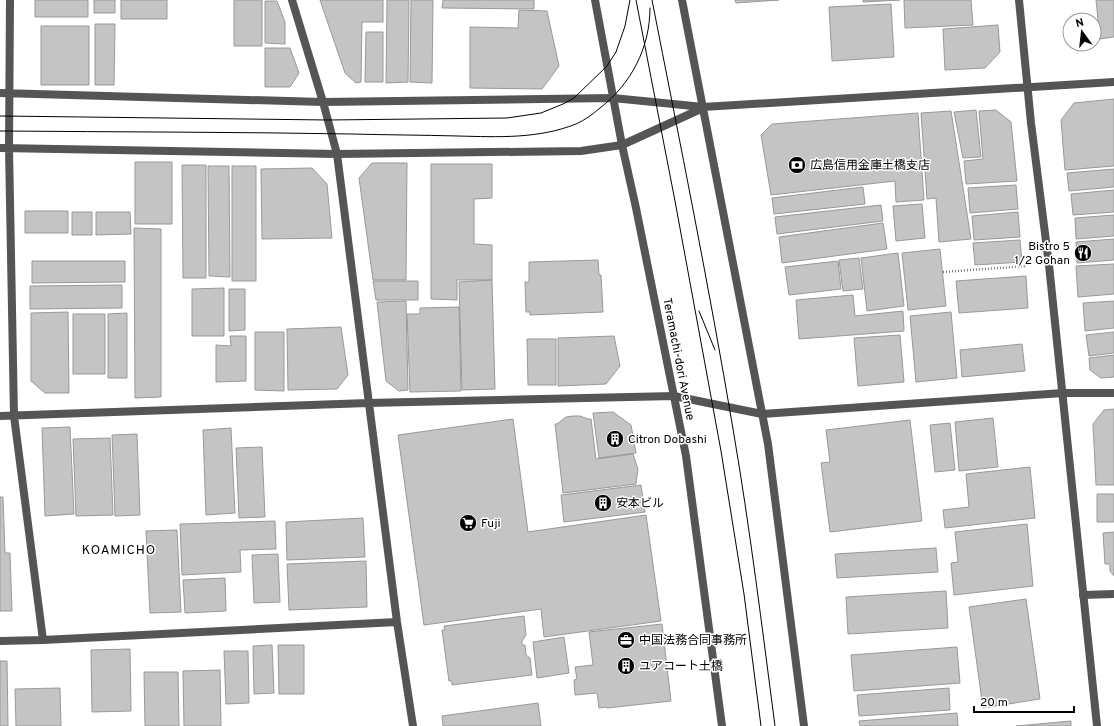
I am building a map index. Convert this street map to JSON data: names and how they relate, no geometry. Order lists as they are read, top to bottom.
{
  "streets": {
    "street": ["Teramachi-dori Avenue"]
  },
  "districts": ["KOAMICHO"],
  "places": {
    "bank": ["広島信用金庫土橋支店"],
    "restaurant": ["Bistro 5 1/2 Gohan"],
    "building": ["Citron Dobashi", "安本ビル", "ユアコート土橋"],
    "supermarket": ["Fuji"],
    "office": ["中国法務合同事務所"]
  },
  "scale_bar": "20 m",
  "north": "top"
}
